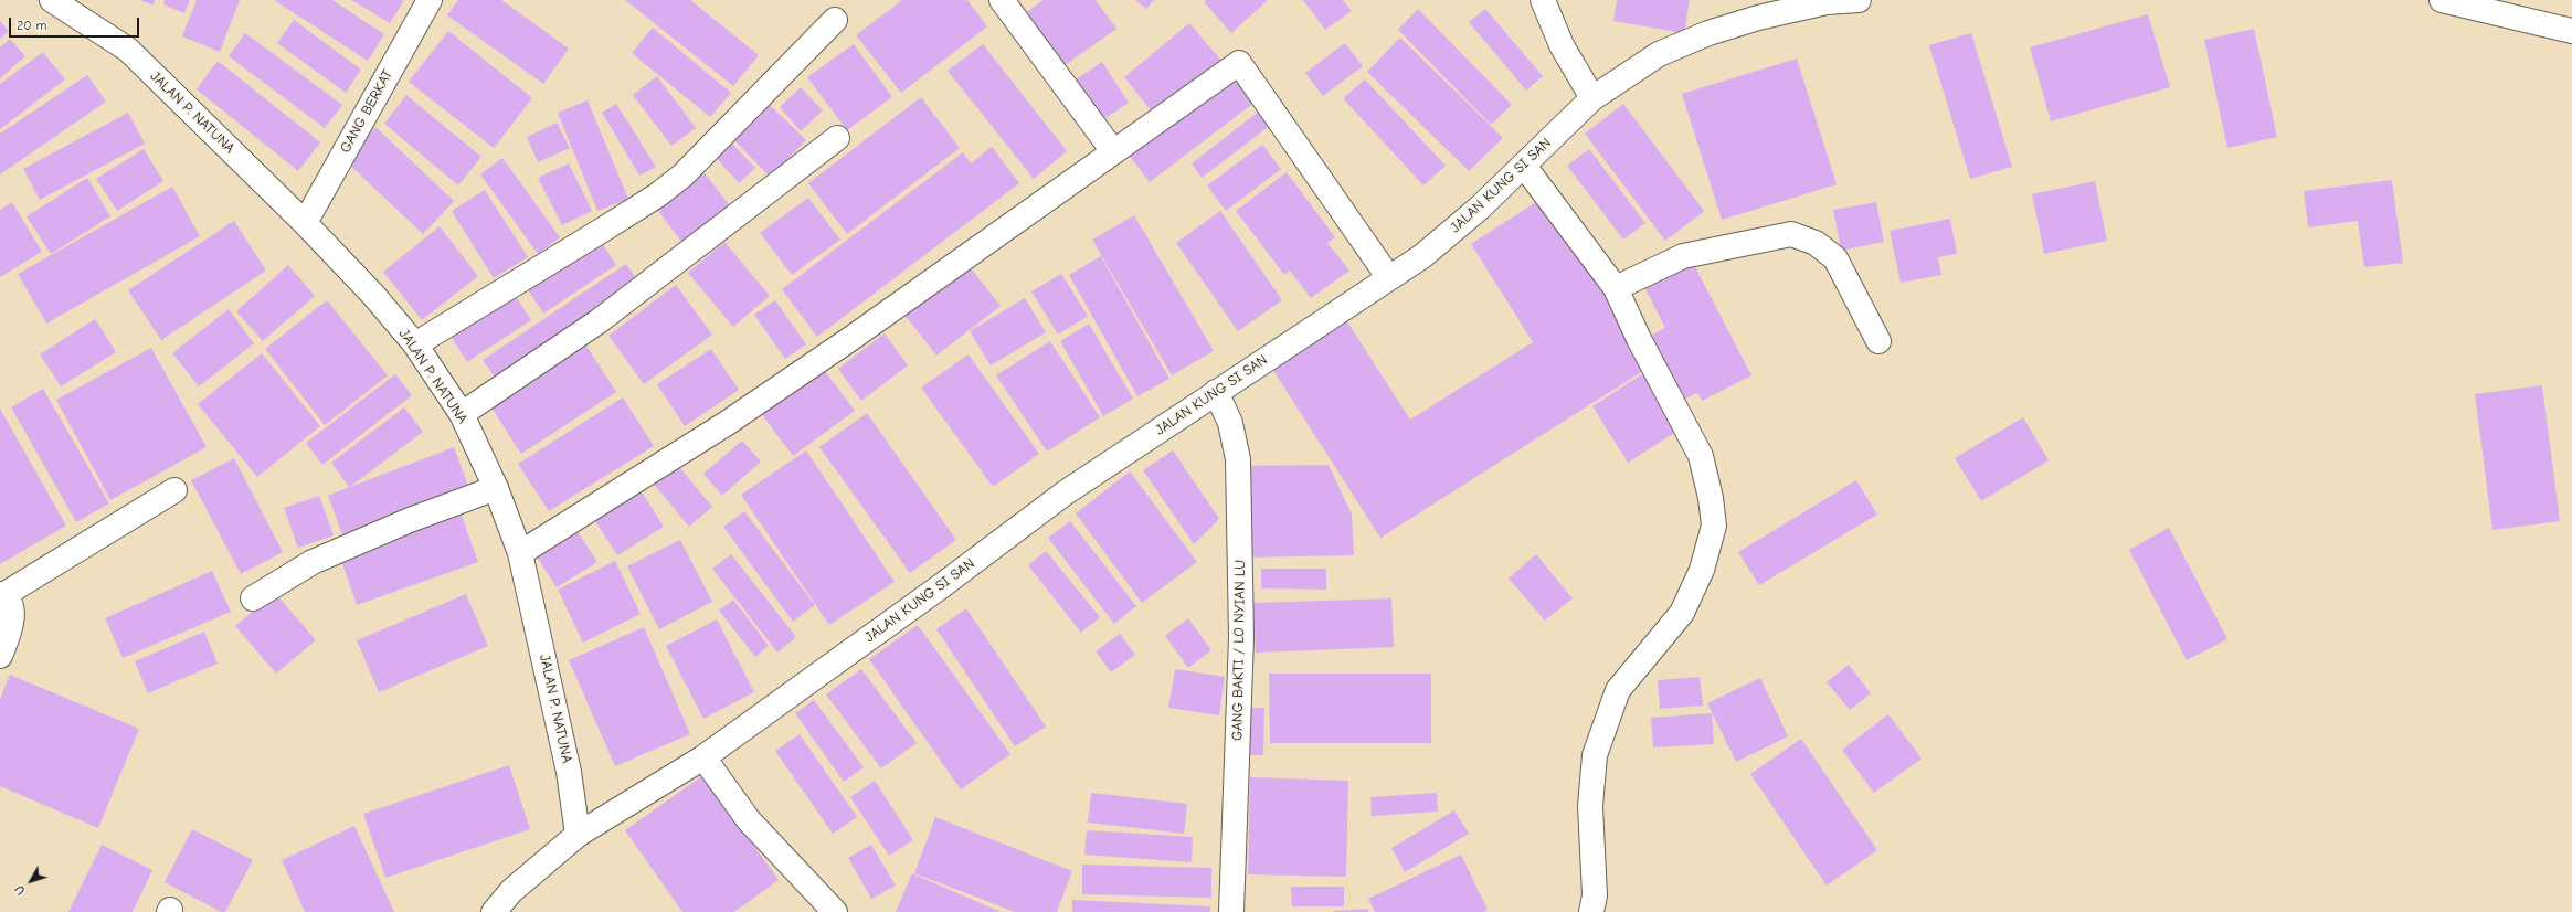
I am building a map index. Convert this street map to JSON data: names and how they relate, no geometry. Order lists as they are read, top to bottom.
{
  "streets": {
    "street": [
      "GANG BERKAT",
      "JALAN P. NATUNA",
      "JALAN KUNG SI SAN",
      "GANG BAKTI / LO NYIAN LU"
    ]
  },
  "crossings": [
    ["GANG BERKAT", "JALAN P. NATUNA"],
    ["JALAN P. NATUNA", "JALAN KUNG SI SAN"],
    ["JALAN KUNG SI SAN", "GANG BAKTI / LO NYIAN LU"]
  ],
  "scale_bar": "20 m",
  "north": "bottom left"
}
